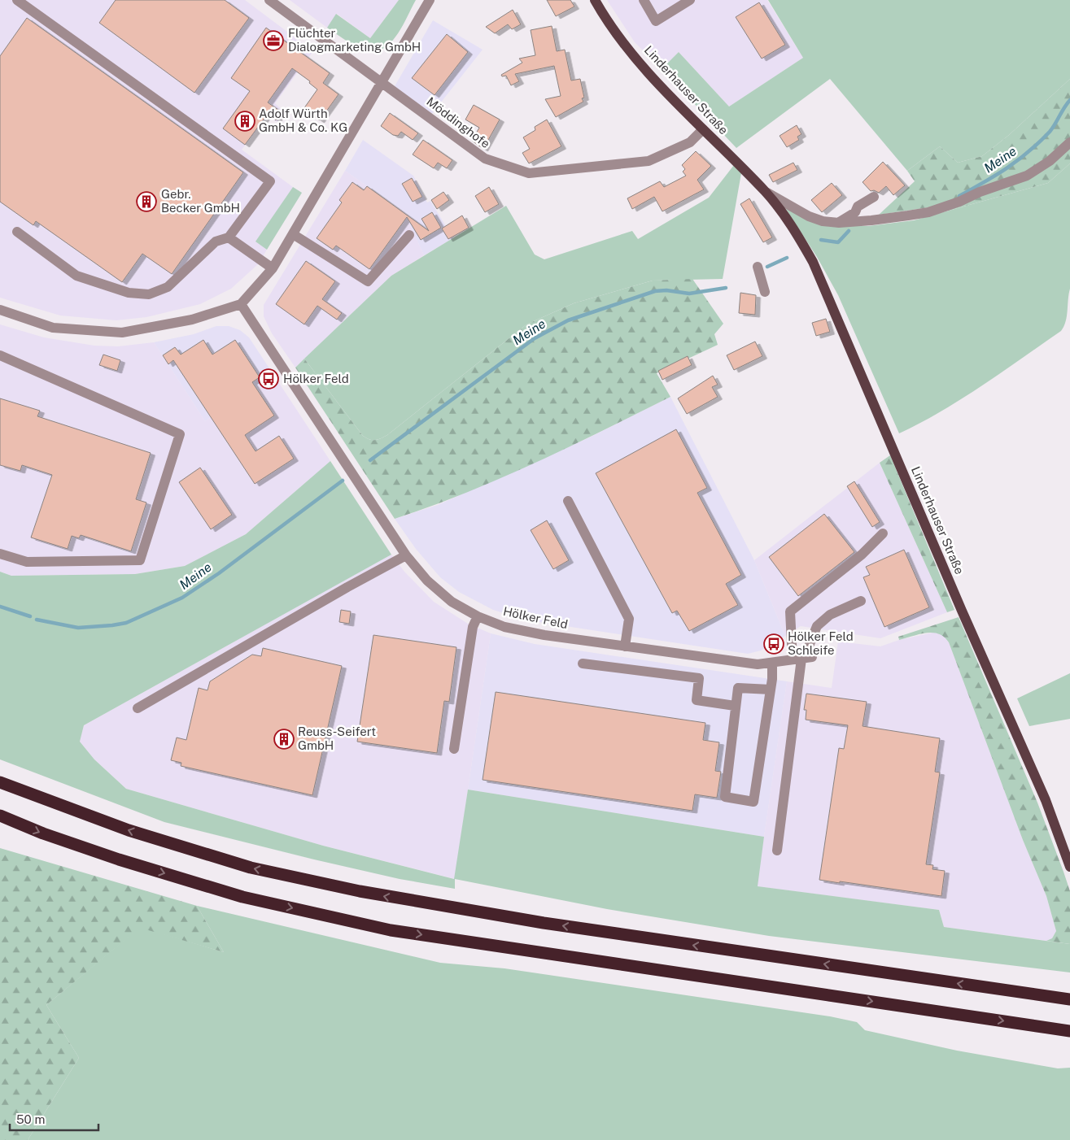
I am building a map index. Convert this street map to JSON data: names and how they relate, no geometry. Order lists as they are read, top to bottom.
{
  "streets": {
    "main road": ["Linderhauser Straße"],
    "street": ["Möddinghofe", "Hölker Feld"]
  },
  "crossings": [
    ["Linderhauser Straße", "Möddinghofe"]
  ],
  "water": ["Meine"],
  "places": {
    "office": ["Flüchter Dialogmarketing GmbH"],
    "building": ["Adolf Würth GmbH & Co. KG", "Gebr. Becker GmbH", "Reuss-Seifert GmbH"],
    "bus stop": ["Hölker Feld", "Hölker Feld Schleife"]
  },
  "scale_bar": "50 m"
}
